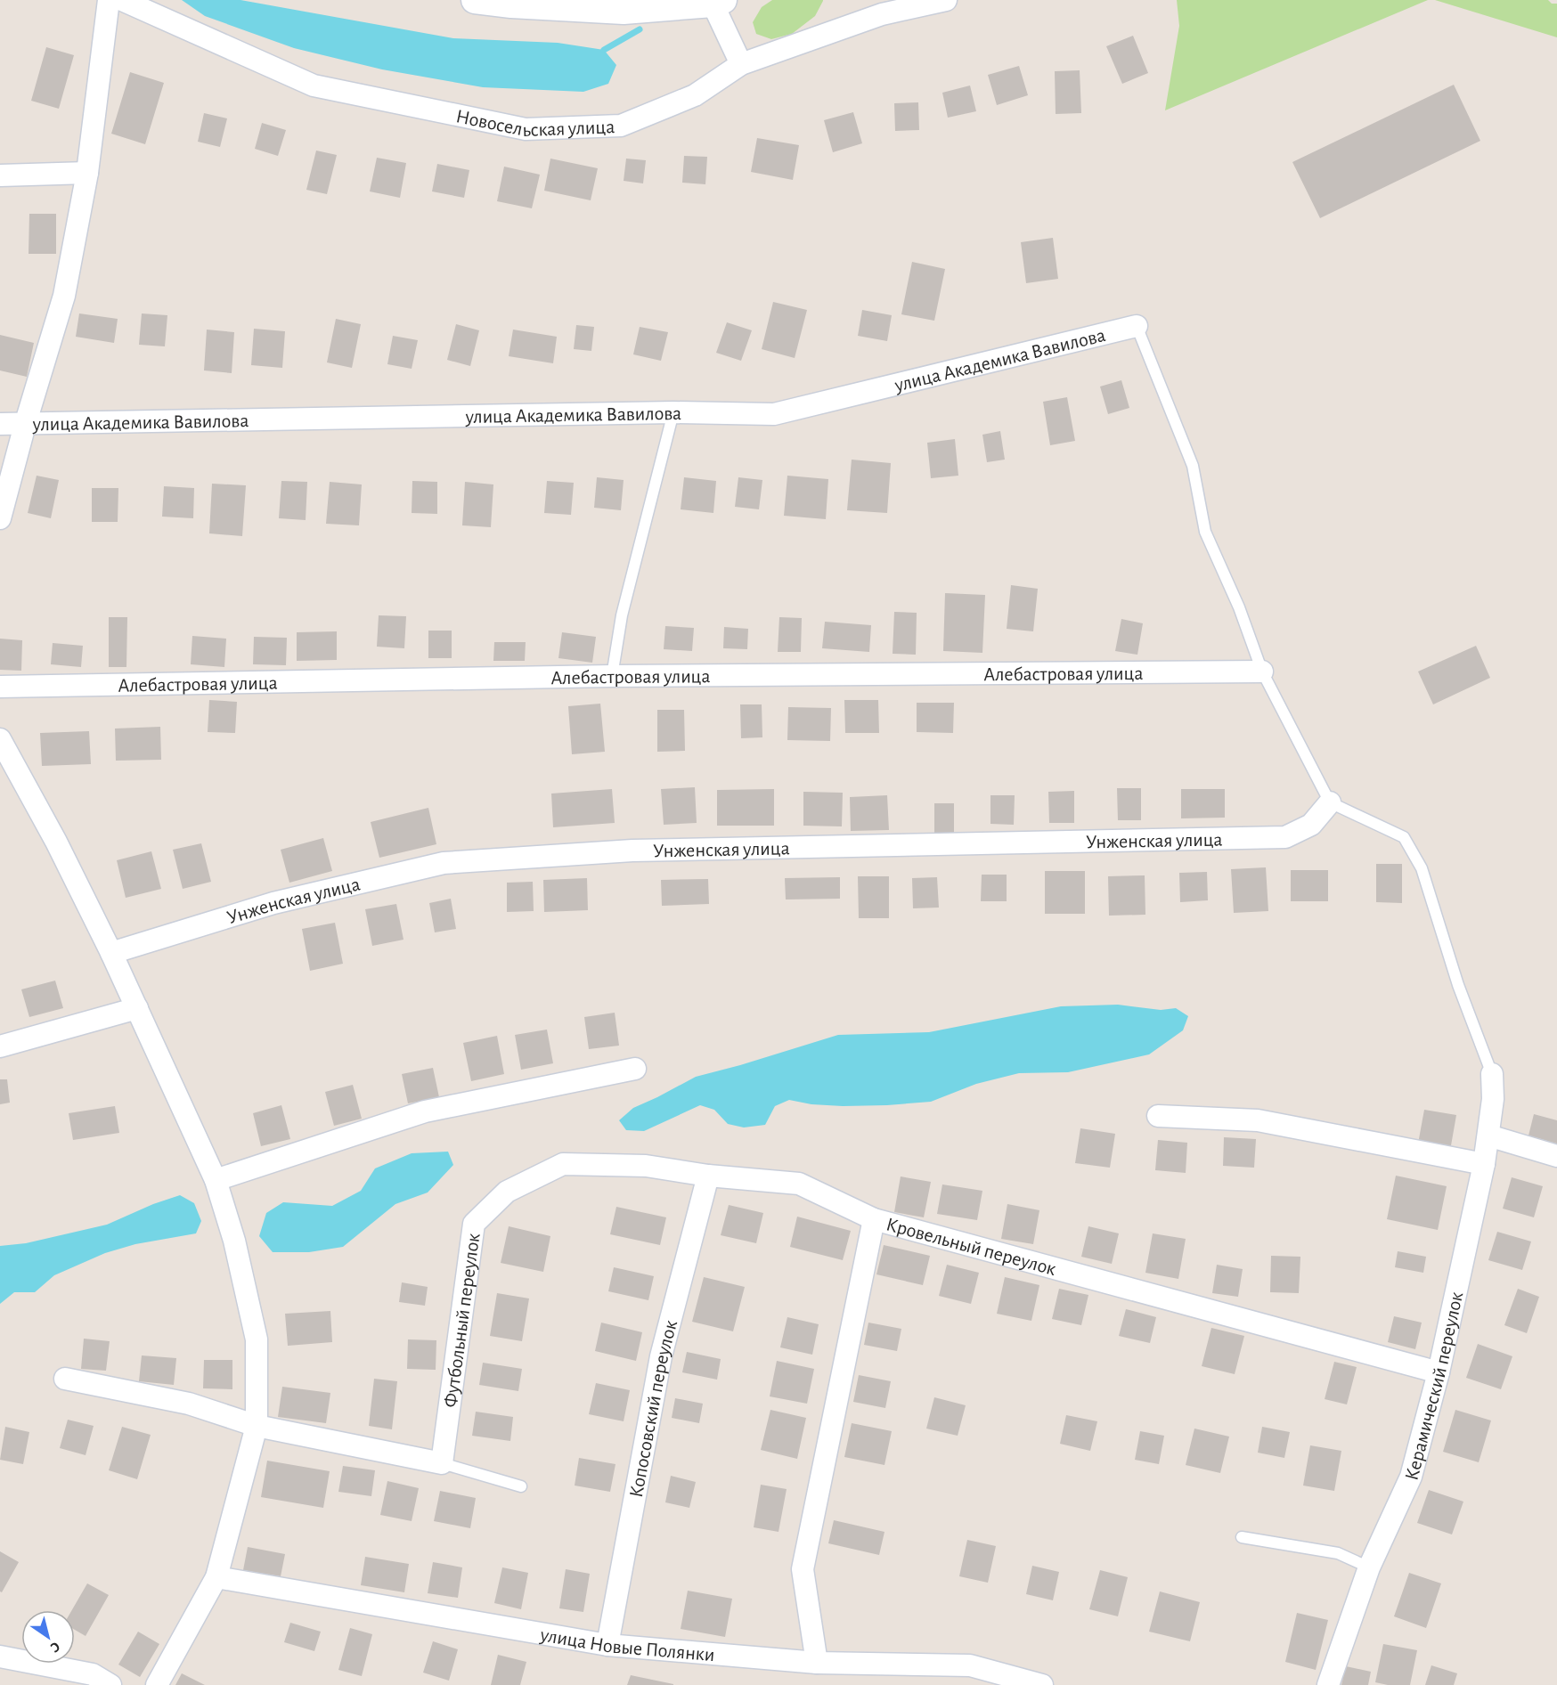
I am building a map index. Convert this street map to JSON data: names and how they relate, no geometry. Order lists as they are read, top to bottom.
{
  "streets": {
    "street": [
      "Новосельская улица",
      "улица Академика Вавилова",
      "Алебастровая улица",
      "Унженская улица",
      "Кровельный переулок",
      "Футбольный переулок",
      "Керамический переулок",
      "Копосовский переулок",
      "улица Новые Полянки"
    ]
  },
  "crossings": [
    ["Кровельный переулок", "Футбольный переулок"],
    ["Кровельный переулок", "Керамический переулок"],
    ["Кровельный переулок", "Копосовский переулок"],
    ["Копосовский переулок", "улица Новые Полянки"]
  ],
  "north": "bottom right"
}
